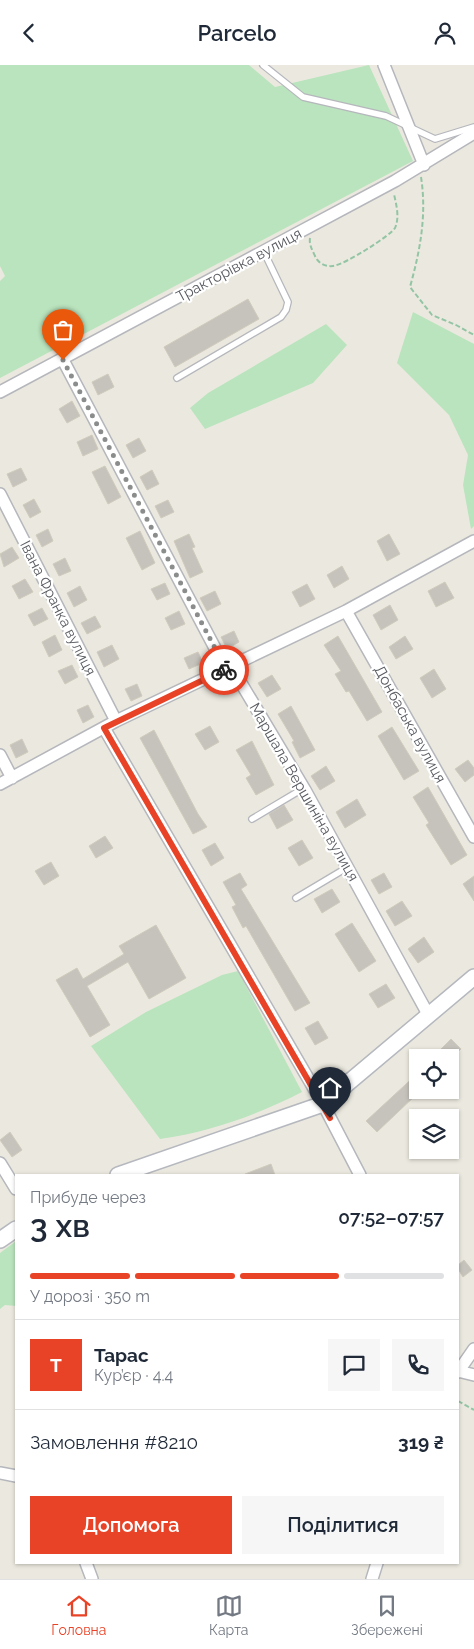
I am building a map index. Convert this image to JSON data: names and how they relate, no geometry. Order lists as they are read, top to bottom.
{
  "streets": {
    "street": [
      "Тракторівка вулиця",
      "Івана Франка вулиця",
      "Донбаська вулиця",
      "Маршала Вершиніна вулиця"
    ]
  },
  "crossings": [
    ["Тракторівка вулиця", "Маршала Вершиніна вулиця"]
  ],
  "page": {
    "header": "Parcelo",
    "heading": ["3 хв", "Прибуде через", "07:52–07:57"],
    "panel": [
      "Тарас",
      "Кур’єр · 4.4",
      "Замовлення #8210",
      "319 ₴"
    ],
    "bar": "У дорозі · 350 m",
    "round": "Т",
    "buttons": ["Допомога", "Поділитися"],
    "tabs": ["Головна", "Карта", "Збережені"]
  }
}
